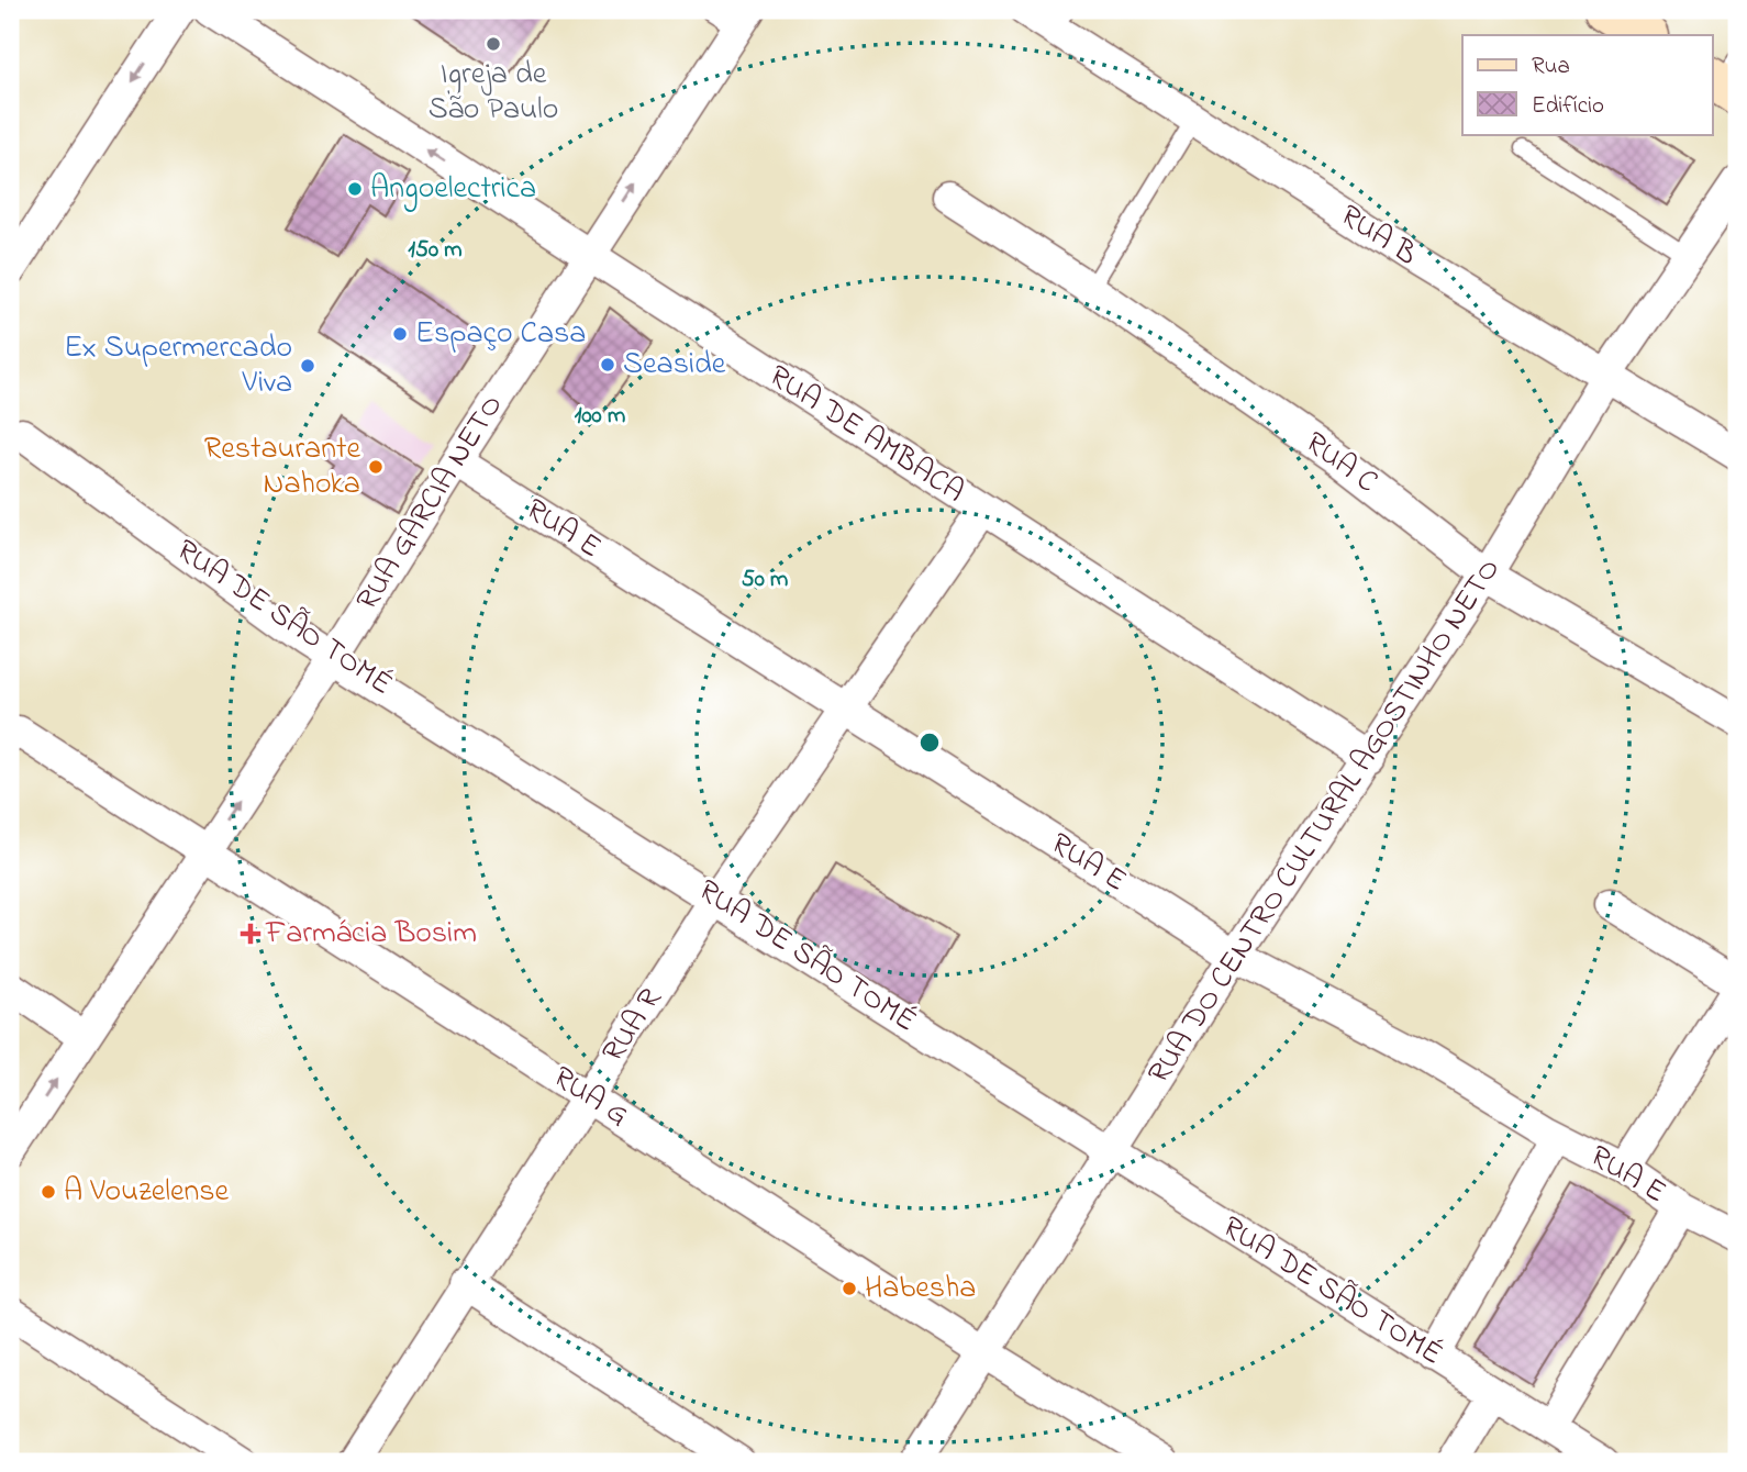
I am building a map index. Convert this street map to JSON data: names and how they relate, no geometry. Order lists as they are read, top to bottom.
{
  "streets": {
    "street": [
      "RUA B",
      "RUA DE AMBACA",
      "RUA C",
      "RUA GARCIA NETO",
      "RUA E",
      "RUA DE SÃO TOMÉ",
      "RUA DO CENTRO CULTURAL AGOSTINHO NETO",
      "RUA R",
      "RUA G"
    ]
  },
  "crossings": [
    ["RUA B", "RUA DO CENTRO CULTURAL AGOSTINHO NETO"],
    ["RUA DE AMBACA", "RUA GARCIA NETO"],
    ["RUA DE AMBACA", "RUA DO CENTRO CULTURAL AGOSTINHO NETO"],
    ["RUA DE AMBACA", "RUA R"],
    ["RUA C", "RUA DO CENTRO CULTURAL AGOSTINHO NETO"],
    ["RUA GARCIA NETO", "RUA E"],
    ["RUA GARCIA NETO", "RUA DE SÃO TOMÉ"],
    ["RUA GARCIA NETO", "RUA G"],
    ["RUA E", "RUA DO CENTRO CULTURAL AGOSTINHO NETO"],
    ["RUA E", "RUA R"],
    ["RUA DE SÃO TOMÉ", "RUA DO CENTRO CULTURAL AGOSTINHO NETO"],
    ["RUA DE SÃO TOMÉ", "RUA R"],
    ["RUA DO CENTRO CULTURAL AGOSTINHO NETO", "RUA G"],
    ["RUA R", "RUA G"]
  ],
  "one_way": ["RUA GARCIA NETO"],
  "places": {
    "other": [
      "Igreja de São Paulo",
      "Angoelectrica",
      "Espaço Casa",
      "Seaside",
      "Ex Supermercado Viva",
      "Restaurante Nahoka",
      "A Vouzelense",
      "Habesha"
    ],
    "health": ["Farmácia Bosim"]
  },
  "legend": ["Rua", "Edifício"],
  "rings": ["150 m", "100 m", "50 m"]
}
